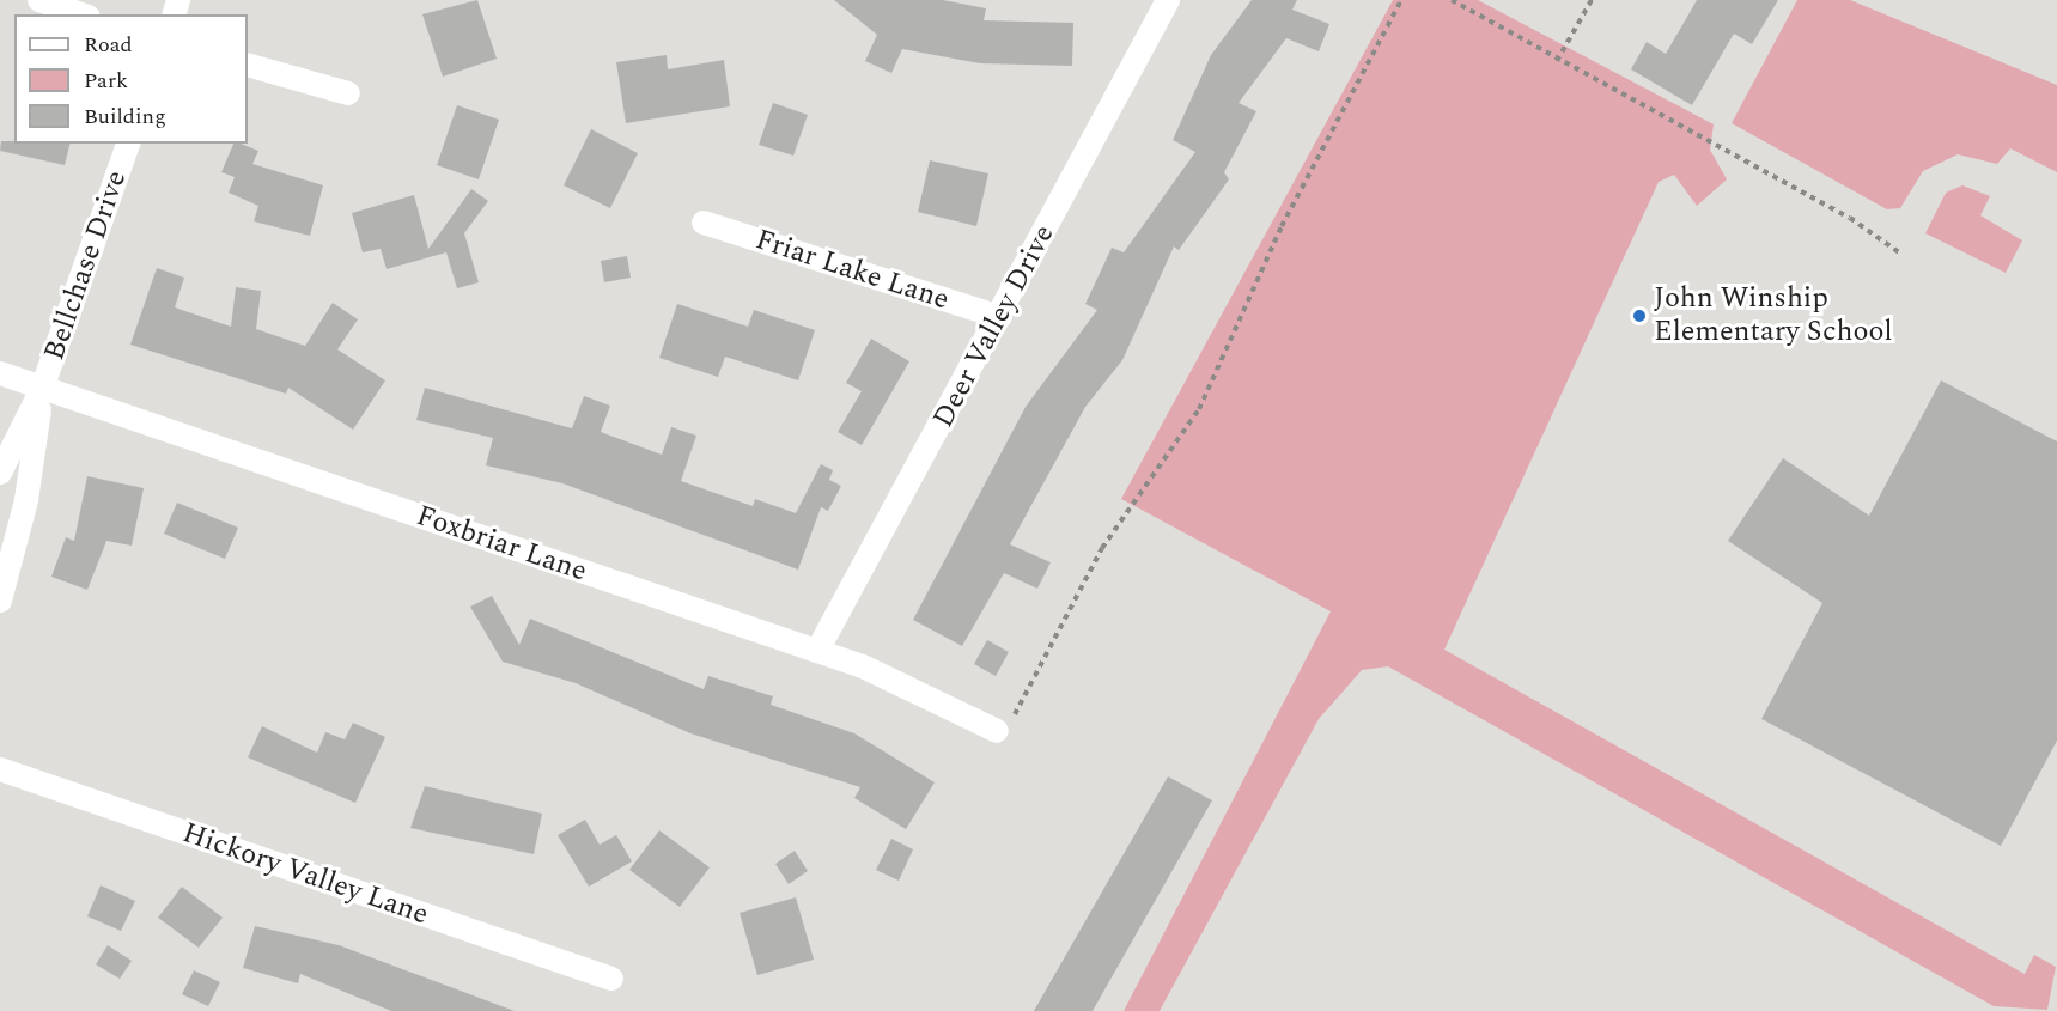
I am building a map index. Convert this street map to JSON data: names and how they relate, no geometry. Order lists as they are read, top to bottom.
{
  "streets": {
    "street": [
      "Bellchase Drive",
      "Friar Lake Lane",
      "Deer Valley Drive",
      "Foxbriar Lane",
      "Hickory Valley Lane"
    ]
  },
  "crossings": [
    ["Bellchase Drive", "Foxbriar Lane"],
    ["Friar Lake Lane", "Deer Valley Drive"],
    ["Deer Valley Drive", "Foxbriar Lane"]
  ],
  "places": ["John Winship Elementary School"],
  "legend": ["Road", "Park", "Building"]
}
